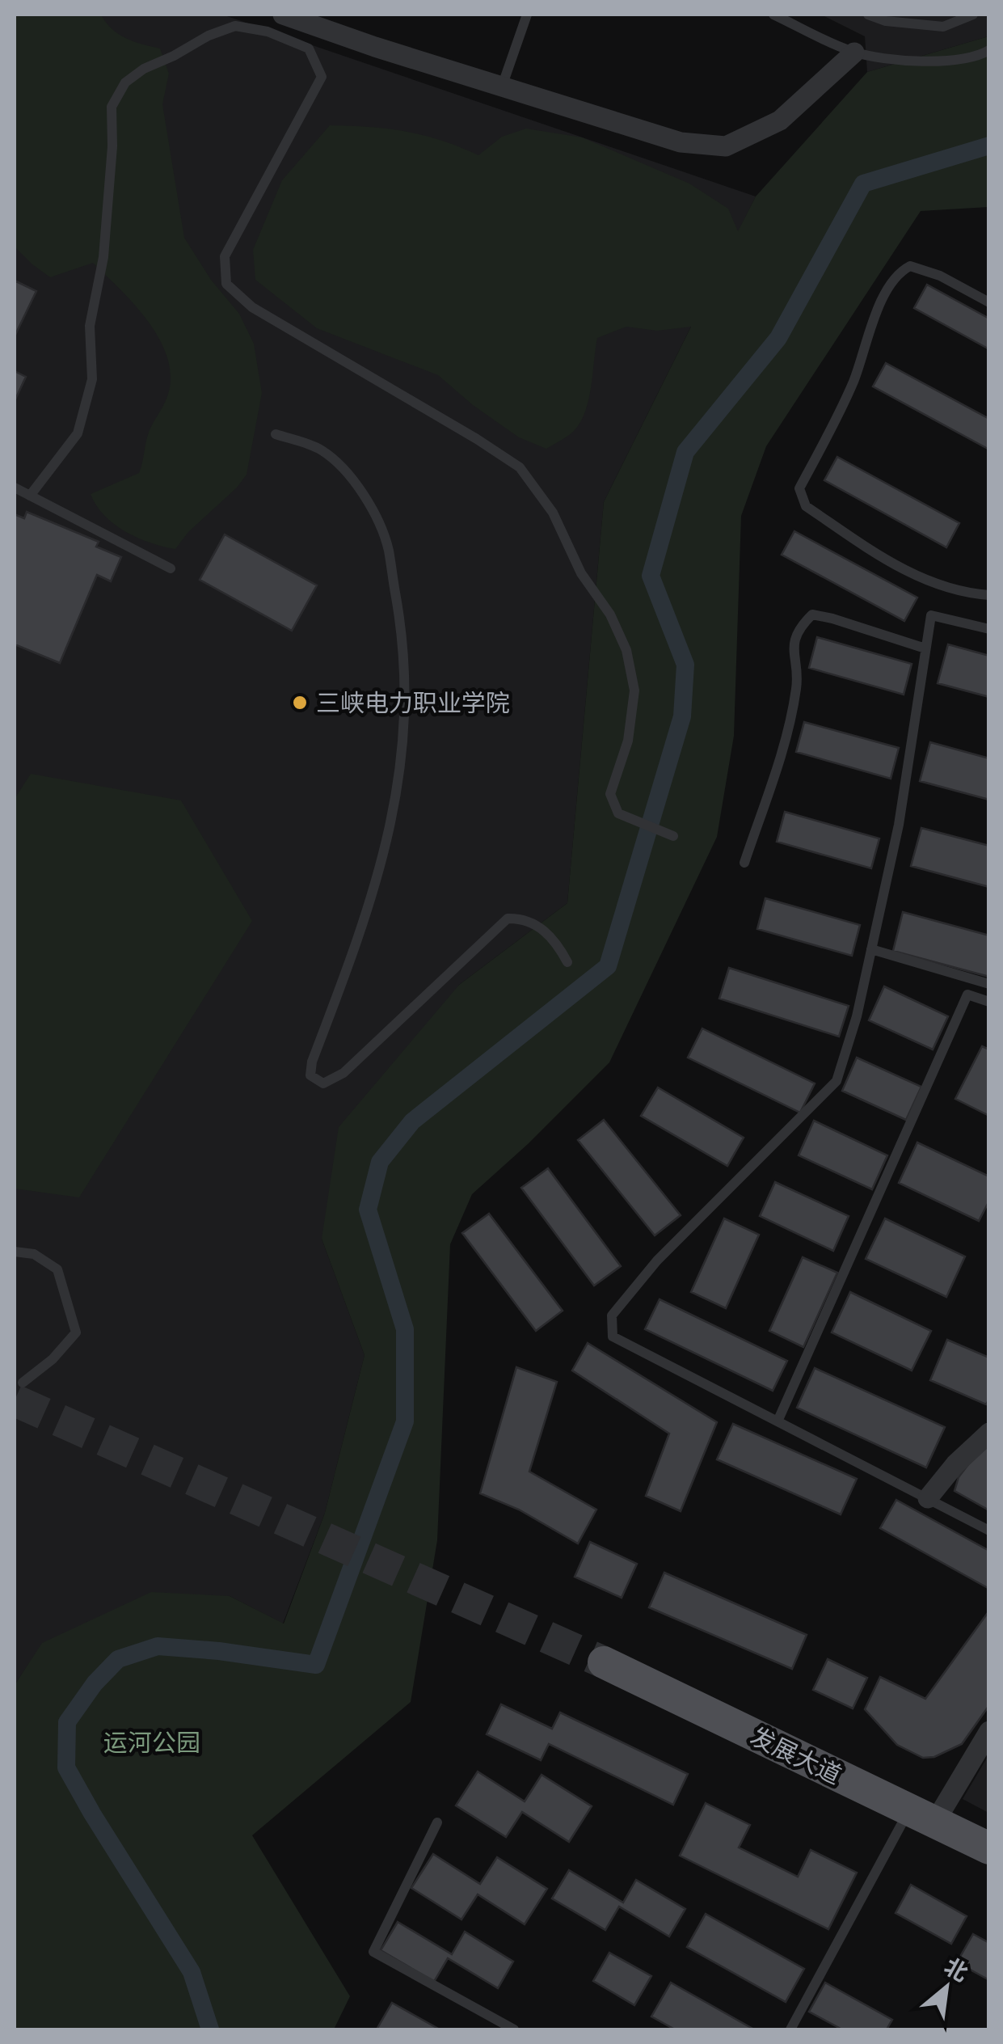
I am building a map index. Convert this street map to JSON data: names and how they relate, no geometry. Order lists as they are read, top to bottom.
{
  "streets": {
    "main road": ["发展大道"]
  },
  "parks": ["运河公园"],
  "places": ["三峡电力职业学院"],
  "north": "top right"
}
